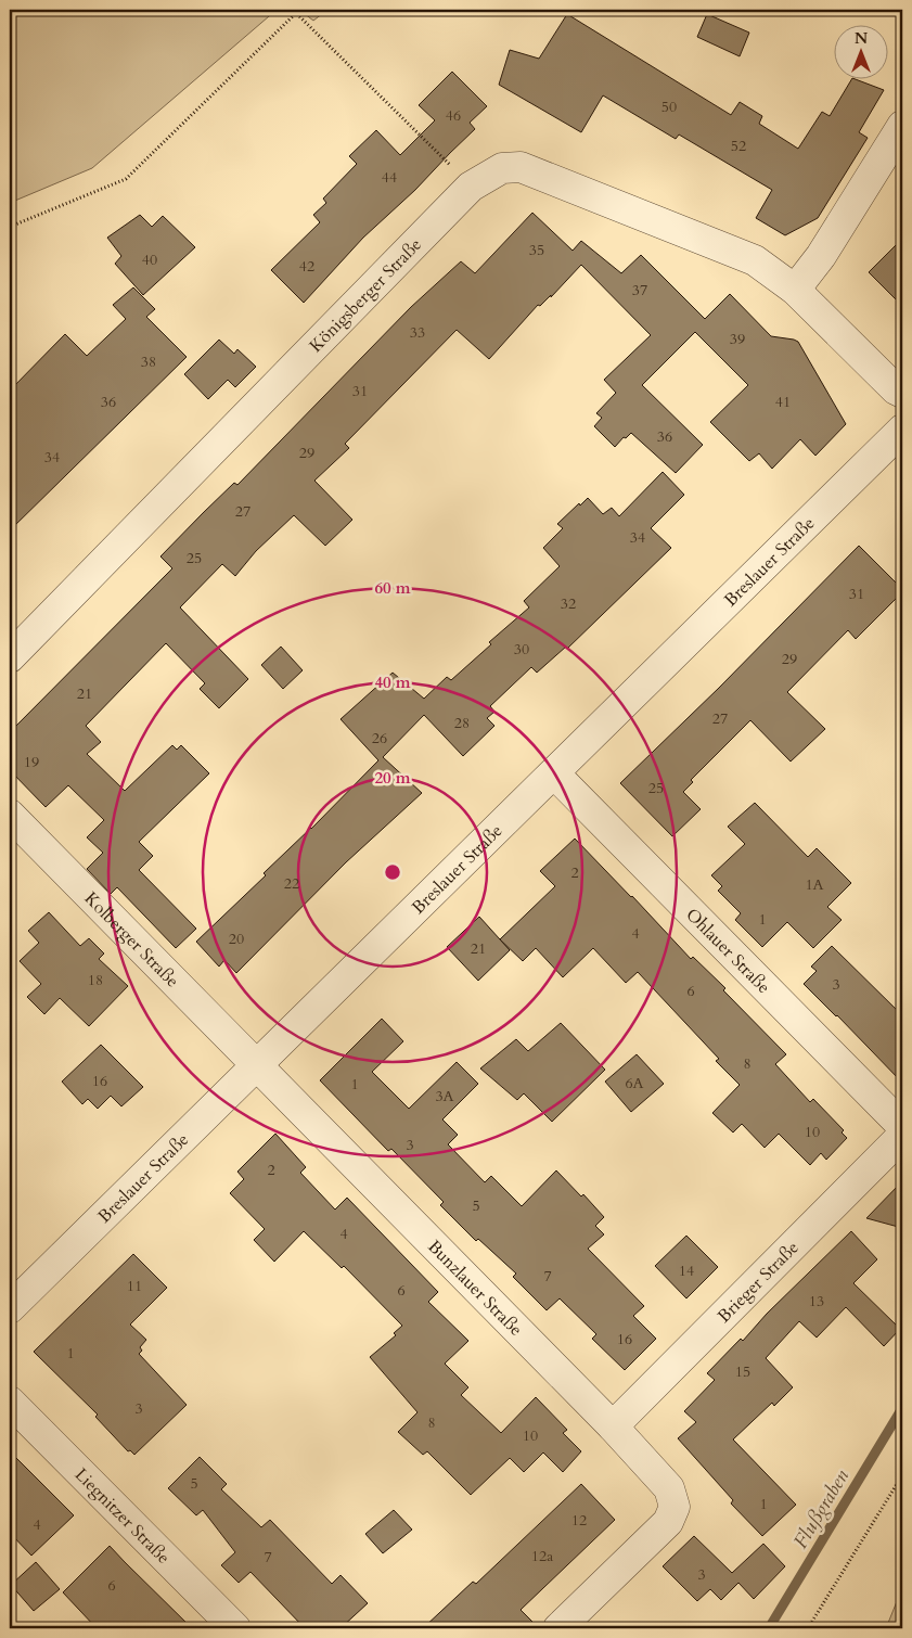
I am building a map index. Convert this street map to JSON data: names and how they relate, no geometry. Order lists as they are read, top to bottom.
{
  "streets": {
    "street": [
      "Königsberger Straße",
      "Breslauer Straße",
      "Kolberger Straße",
      "Ohlauer Straße",
      "Brieger Straße",
      "Bunzlauer Straße",
      "Liegnitzer Straße"
    ]
  },
  "crossings": [
    ["Breslauer Straße", "Kolberger Straße"],
    ["Breslauer Straße", "Ohlauer Straße"],
    ["Breslauer Straße", "Bunzlauer Straße"],
    ["Kolberger Straße", "Bunzlauer Straße"],
    ["Brieger Straße", "Bunzlauer Straße"]
  ],
  "water": ["Flußgraben"],
  "house_numbers": [
    "50",
    "46",
    "52",
    "44",
    "35",
    "40",
    "42",
    "37",
    "33",
    "39",
    "38",
    "31",
    "36",
    "41",
    "36",
    "29",
    "34",
    "27",
    "34",
    "25",
    "31",
    "32",
    "30",
    "29",
    "21",
    "27",
    "28",
    "26",
    "19",
    "25",
    "2",
    "22",
    "1A",
    "1",
    "4",
    "20",
    "21",
    "18",
    "3",
    "6",
    "8",
    "16",
    "6A",
    "1",
    "3A",
    "10",
    "3",
    "2",
    "5",
    "4",
    "14",
    "7",
    "11",
    "6",
    "13",
    "16",
    "1",
    "15",
    "3",
    "8",
    "10",
    "5",
    "1",
    "12",
    "4",
    "12a",
    "7",
    "3",
    "6"
  ],
  "north": "top",
  "rings": ["60 m", "40 m", "20 m"]
}
